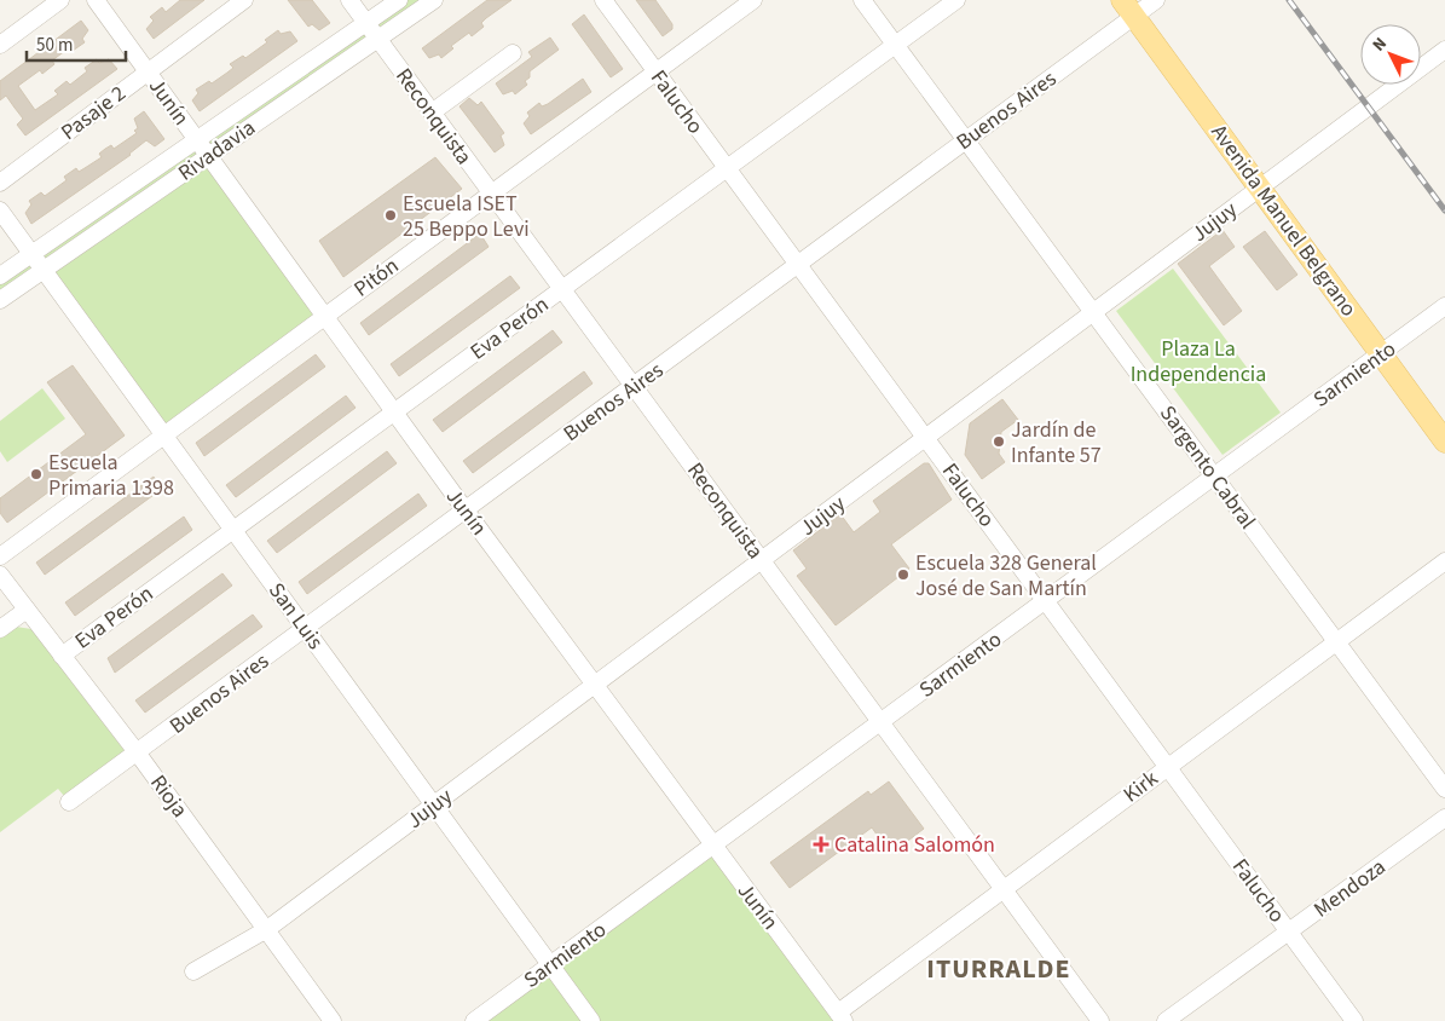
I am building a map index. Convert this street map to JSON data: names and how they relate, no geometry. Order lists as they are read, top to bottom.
{
  "streets": {
    "main road": ["Avenida Manuel Belgrano"],
    "street": [
      "Junín",
      "Falucho",
      "Buenos Aires",
      "Pasaje 2",
      "Reconquista",
      "Rivadavia",
      "Jujuy",
      "Pitón",
      "Eva Perón",
      "Sarmiento",
      "Sargento Cabral",
      "San Luis",
      "Kirk",
      "Rioja",
      "Mendoza"
    ]
  },
  "crossings": [
    ["Junín", "Buenos Aires"],
    ["Junín", "Pasaje 2"],
    ["Junín", "Rivadavia"],
    ["Junín", "Jujuy"],
    ["Junín", "Pitón"],
    ["Junín", "Eva Perón"],
    ["Junín", "Sarmiento"],
    ["Junín", "Kirk"],
    ["Falucho", "Buenos Aires"],
    ["Falucho", "Jujuy"],
    ["Falucho", "Pitón"],
    ["Falucho", "Eva Perón"],
    ["Falucho", "Sarmiento"],
    ["Falucho", "Kirk"],
    ["Falucho", "Mendoza"],
    ["Buenos Aires", "Reconquista"],
    ["Buenos Aires", "Avenida Manuel Belgrano"],
    ["Buenos Aires", "Sargento Cabral"],
    ["Buenos Aires", "San Luis"],
    ["Buenos Aires", "Rioja"],
    ["Reconquista", "Rivadavia"],
    ["Reconquista", "Jujuy"],
    ["Reconquista", "Pitón"],
    ["Reconquista", "Eva Perón"],
    ["Reconquista", "Sarmiento"],
    ["Reconquista", "Kirk"],
    ["Rivadavia", "San Luis"],
    ["Avenida Manuel Belgrano", "Jujuy"],
    ["Avenida Manuel Belgrano", "Sarmiento"],
    ["Jujuy", "Sargento Cabral"],
    ["Jujuy", "San Luis"],
    ["Jujuy", "Rioja"],
    ["Pitón", "San Luis"],
    ["Eva Perón", "Sargento Cabral"],
    ["Eva Perón", "San Luis"],
    ["Eva Perón", "Rioja"],
    ["Sarmiento", "Sargento Cabral"],
    ["Sarmiento", "San Luis"],
    ["Sargento Cabral", "Kirk"]
  ],
  "districts": ["ITURRALDE"],
  "parks": ["Plaza La Independencia"],
  "places": {
    "other": [
      "Escuela ISET 25 Beppo Levi",
      "Jardín de Infante 57",
      "Escuela Primaria 1398",
      "Escuela 328 General José de San Martín"
    ],
    "health": ["Catalina Salomón"]
  },
  "scale_bar": "50 m",
  "north": "top left"
}
